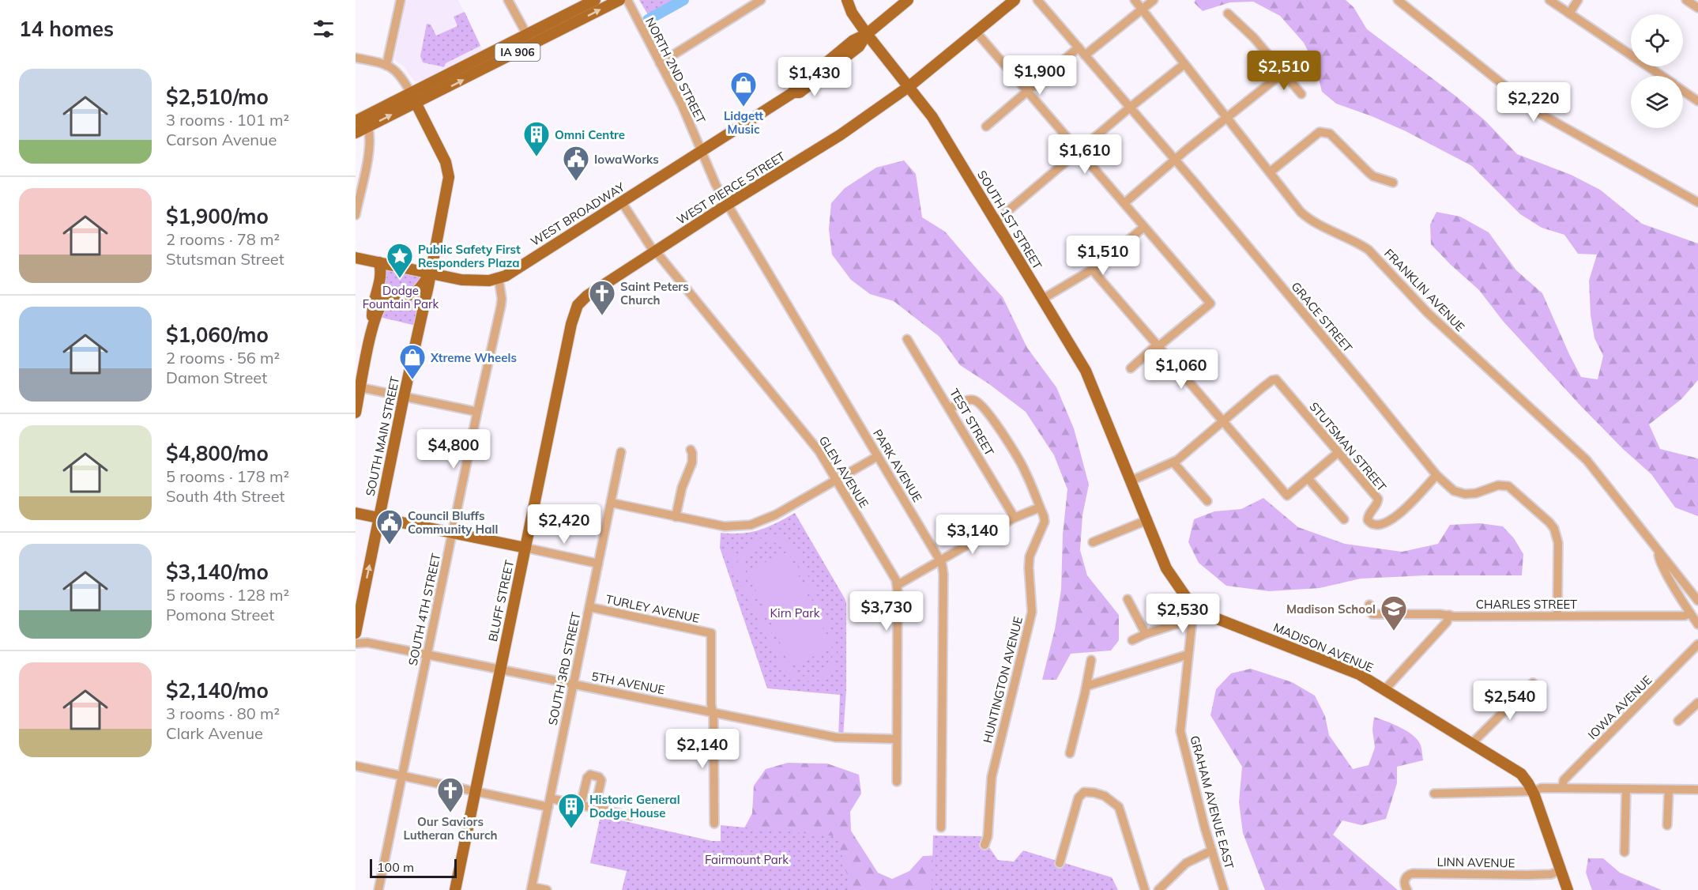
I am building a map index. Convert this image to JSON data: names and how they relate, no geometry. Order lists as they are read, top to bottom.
{
  "streets": {
    "main road": [
      "IA 906",
      "WEST PIERCE STREET",
      "WEST BROADWAY",
      "SOUTH 1ST STREET",
      "SOUTH MAIN STREET",
      "BLUFF STREET",
      "MADISON AVENUE"
    ],
    "street": [
      "NORTH 2ND STREET",
      "FRANKLIN AVENUE",
      "GRACE STREET",
      "TEST STREET",
      "STUTSMAN STREET",
      "PARK AVENUE",
      "GLEN AVENUE",
      "CHARLES STREET",
      "TURLEY AVENUE",
      "SOUTH 4TH STREET",
      "SOUTH 3RD STREET",
      "HUNTINGTON AVENUE",
      "5TH AVENUE",
      "IOWA AVENUE",
      "GRAHAM AVENUE EAST",
      "LINN AVENUE"
    ]
  },
  "crossings": [
    ["IA 906", "SOUTH MAIN STREET"],
    ["NORTH 2ND STREET", "WEST BROADWAY"],
    ["NORTH 2ND STREET", "PARK AVENUE"],
    ["WEST PIERCE STREET", "SOUTH 1ST STREET"],
    ["WEST PIERCE STREET", "PARK AVENUE"],
    ["WEST PIERCE STREET", "GLEN AVENUE"],
    ["WEST PIERCE STREET", "BLUFF STREET"],
    ["WEST BROADWAY", "SOUTH 1ST STREET"],
    ["WEST BROADWAY", "SOUTH MAIN STREET"],
    ["WEST BROADWAY", "PARK AVENUE"],
    ["WEST BROADWAY", "GLEN AVENUE"],
    ["WEST BROADWAY", "SOUTH 4TH STREET"],
    ["SOUTH 1ST STREET", "MADISON AVENUE"],
    ["SOUTH 1ST STREET", "GRAHAM AVENUE EAST"],
    ["GRACE STREET", "STUTSMAN STREET"],
    ["GRACE STREET", "CHARLES STREET"],
    ["TEST STREET", "HUNTINGTON AVENUE"],
    ["GLEN AVENUE", "5TH AVENUE"],
    ["BLUFF STREET", "5TH AVENUE"],
    ["TURLEY AVENUE", "SOUTH 3RD STREET"],
    ["TURLEY AVENUE", "5TH AVENUE"],
    ["SOUTH 4TH STREET", "5TH AVENUE"],
    ["MADISON AVENUE", "GRAHAM AVENUE EAST"],
    ["MADISON AVENUE", "LINN AVENUE"],
    ["SOUTH 3RD STREET", "5TH AVENUE"]
  ],
  "parks": ["Dodge Fountain Park", "Kirn Park", "Fairmount Park"],
  "places": {
    "shop": ["Lidgett Music", "Xtreme Wheels"],
    "building": ["Omni Centre", "Historic General Dodge House"],
    "public building": ["IowaWorks", "Council Bluffs Community Hall"],
    "place": ["Public Safety First Responders Plaza"],
    "church": ["Saint Peters Church", "Our Saviors Lutheran Church"],
    "school or university": ["Madison School"]
  },
  "scale_bar": "100 m",
  "page": {
    "heading": "14 homes",
    "price": [
      "$2,510",
      "$1,900",
      "$1,430",
      "$2,220",
      "$1,610",
      "$1,510",
      "$1,060",
      "$4,800",
      "$2,420",
      "$3,140",
      "$3,730",
      "$2,530",
      "$2,540",
      "$2,140"
    ],
    "list": [
      {
        "name": "$2,510/mo",
        "note": "3 rooms · 101 m² · Carson Avenue"
      },
      {
        "name": "$1,900/mo",
        "note": "2 rooms · 78 m² · Stutsman Street"
      },
      {
        "name": "$1,060/mo",
        "note": "2 rooms · 56 m² · Damon Street"
      },
      {
        "name": "$4,800/mo",
        "note": "5 rooms · 178 m² · South 4th Street"
      },
      {
        "name": "$3,140/mo",
        "note": "5 rooms · 128 m² · Pomona Street"
      },
      {
        "name": "$2,140/mo",
        "note": "3 rooms · 80 m² · Clark Avenue"
      }
    ],
    "scale": "100 m"
  }
}
